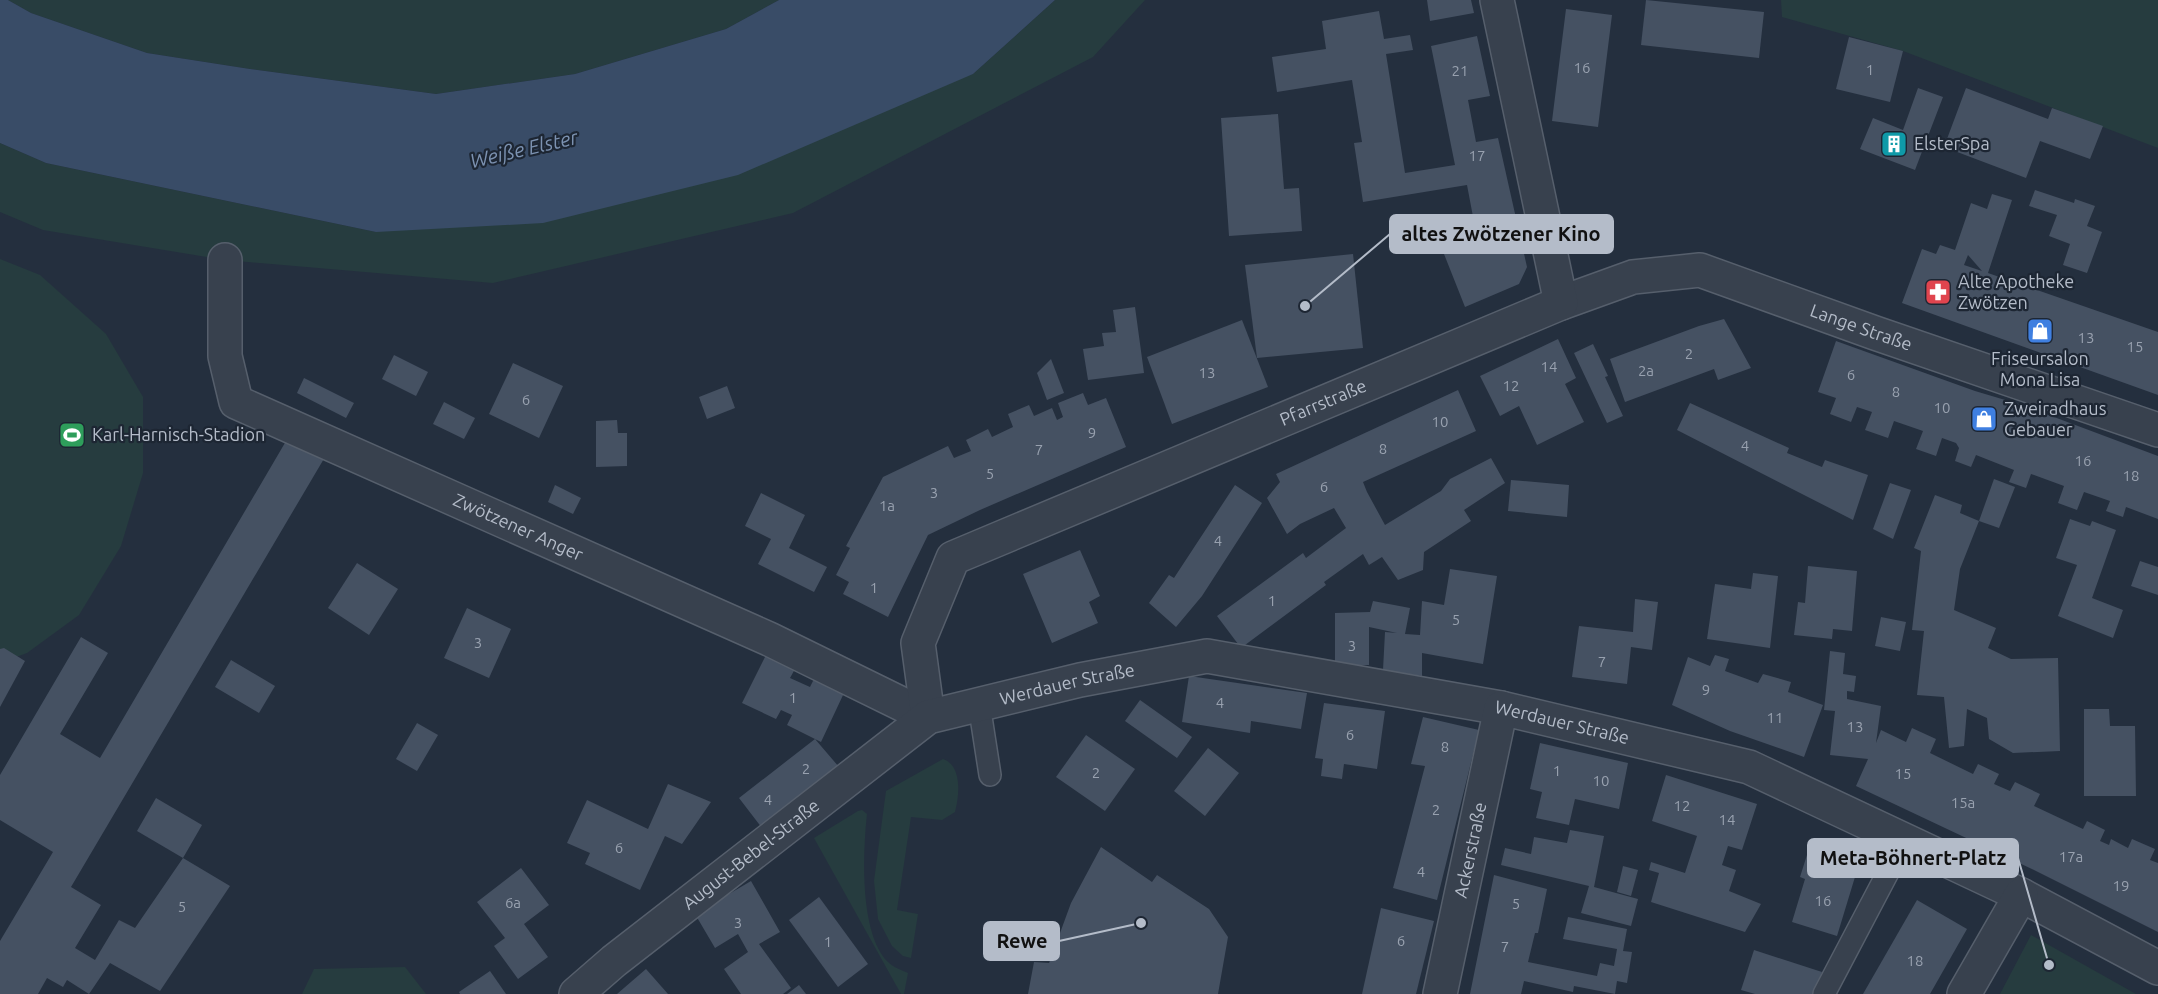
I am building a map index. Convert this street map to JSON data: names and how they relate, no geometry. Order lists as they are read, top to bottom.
{
  "streets": {
    "street": [
      "Lange Straße",
      "Pfarrstraße",
      "Zwötzener Anger",
      "Werdauer Straße",
      "Ackerstraße",
      "August-Bebel-Straße"
    ]
  },
  "crossings": [
    ["Lange Straße", "Pfarrstraße"],
    ["Pfarrstraße", "Zwötzener Anger"],
    ["Pfarrstraße", "Werdauer Straße"],
    ["Pfarrstraße", "August-Bebel-Straße"],
    ["Zwötzener Anger", "Werdauer Straße"],
    ["Zwötzener Anger", "August-Bebel-Straße"],
    ["Werdauer Straße", "Ackerstraße"],
    ["Werdauer Straße", "August-Bebel-Straße"]
  ],
  "water": ["Weiße Elster"],
  "places": {
    "building": ["ElsterSpa"],
    "pharmacy": ["Alte Apotheke Zwötzen"],
    "other": ["altes Zwötzener Kino", "Rewe", "Meta-Böhnert-Platz"],
    "shop": ["Friseursalon Mona Lisa", "Zweiradhaus Gebauer"],
    "sports": ["Karl-Harnisch-Stadion"]
  },
  "house_numbers": [
    "16",
    "1",
    "21",
    "17",
    "13",
    "15",
    "2",
    "14",
    "2a",
    "13",
    "6",
    "12",
    "8",
    "6",
    "10",
    "10",
    "9",
    "4",
    "8",
    "7",
    "16",
    "5",
    "18",
    "6",
    "3",
    "1a",
    "4",
    "1",
    "1",
    "5",
    "3",
    "3",
    "7",
    "9",
    "1",
    "4",
    "11",
    "13",
    "6",
    "8",
    "2",
    "1",
    "2",
    "15",
    "10",
    "4",
    "15a",
    "12",
    "2",
    "14",
    "6",
    "17a",
    "4",
    "19",
    "16",
    "6a",
    "5",
    "5",
    "3",
    "6",
    "1",
    "7",
    "18"
  ]
}
